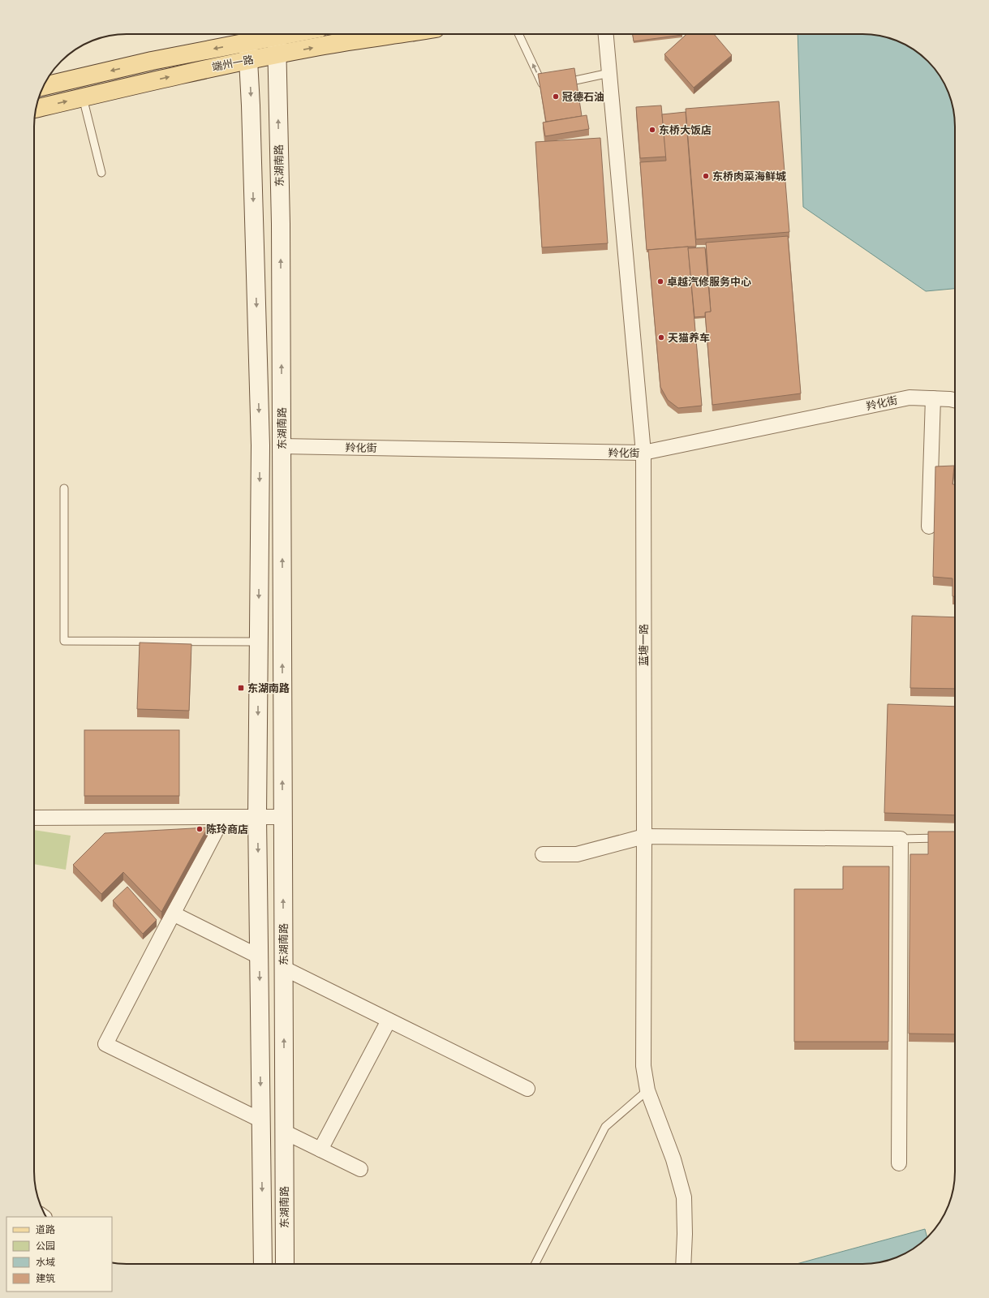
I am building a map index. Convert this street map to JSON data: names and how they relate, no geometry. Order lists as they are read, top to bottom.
{
  "streets": {
    "main road": ["端州一路", "东湖南路"],
    "street": ["羚化街", "蓝塘一路"]
  },
  "crossings": [
    ["端州一路", "东湖南路"],
    ["东湖南路", "羚化街"],
    ["羚化街", "蓝塘一路"]
  ],
  "places": {
    "other": [
      "冠德石油",
      "东桥大饭店",
      "东桥肉菜海鲜城",
      "卓越汽修服务中心",
      "天猫养车",
      "陈玲商店"
    ],
    "transit": ["东湖南路"]
  },
  "legend": [
    "道路",
    "公园",
    "水域",
    "建筑"
  ]
}
